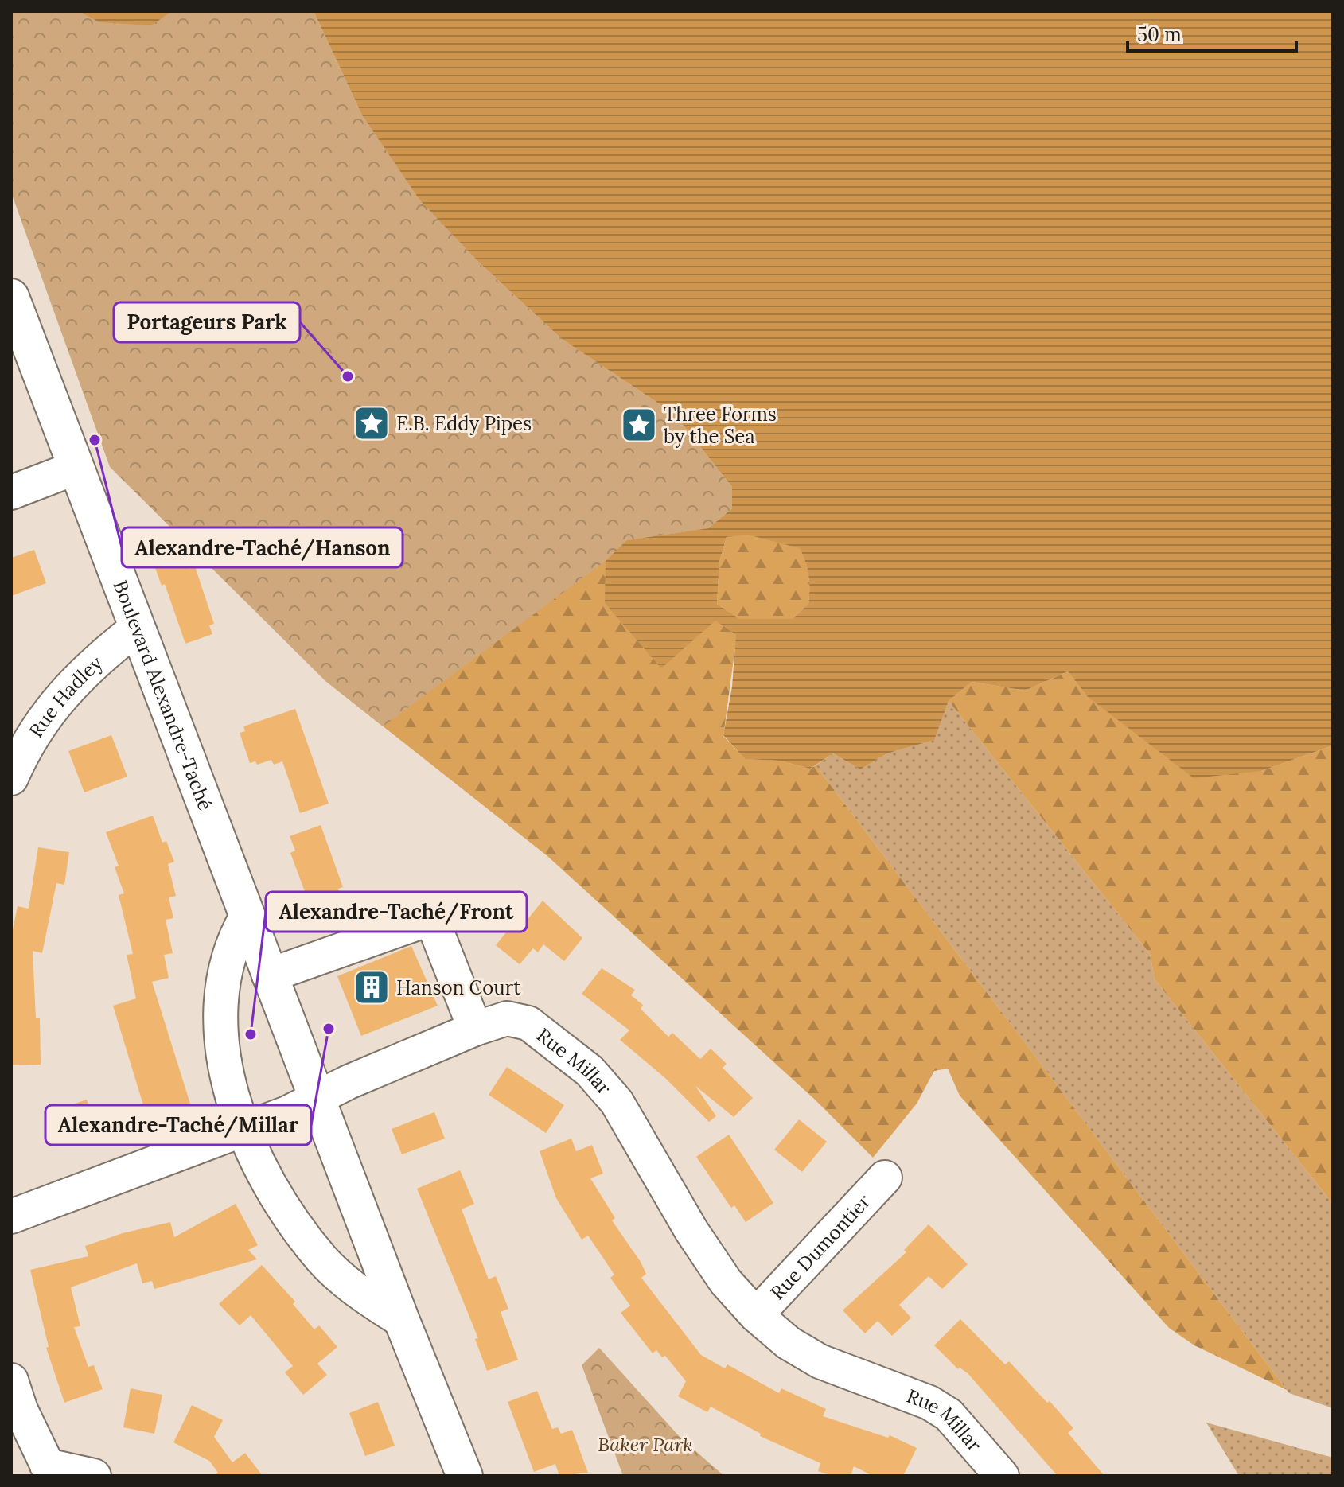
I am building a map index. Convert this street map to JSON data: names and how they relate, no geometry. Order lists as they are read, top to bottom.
{
  "streets": {
    "main road": ["Boulevard Alexandre-Taché"],
    "street": ["Rue Hadley", "Rue Millar", "Rue Dumontier"]
  },
  "crossings": [
    ["Boulevard Alexandre-Taché", "Rue Hadley"],
    ["Boulevard Alexandre-Taché", "Rue Millar"],
    ["Rue Millar", "Rue Dumontier"]
  ],
  "parks": ["Baker Park"],
  "places": {
    "other": [
      "Portageurs Park",
      "Alexandre-Taché/Hanson",
      "Alexandre-Taché/Millar",
      "Alexandre-Taché/Front"
    ],
    "place": ["E.B. Eddy Pipes", "Three Forms by the Sea"],
    "building": ["Hanson Court"]
  },
  "scale_bar": "50 m"
}
